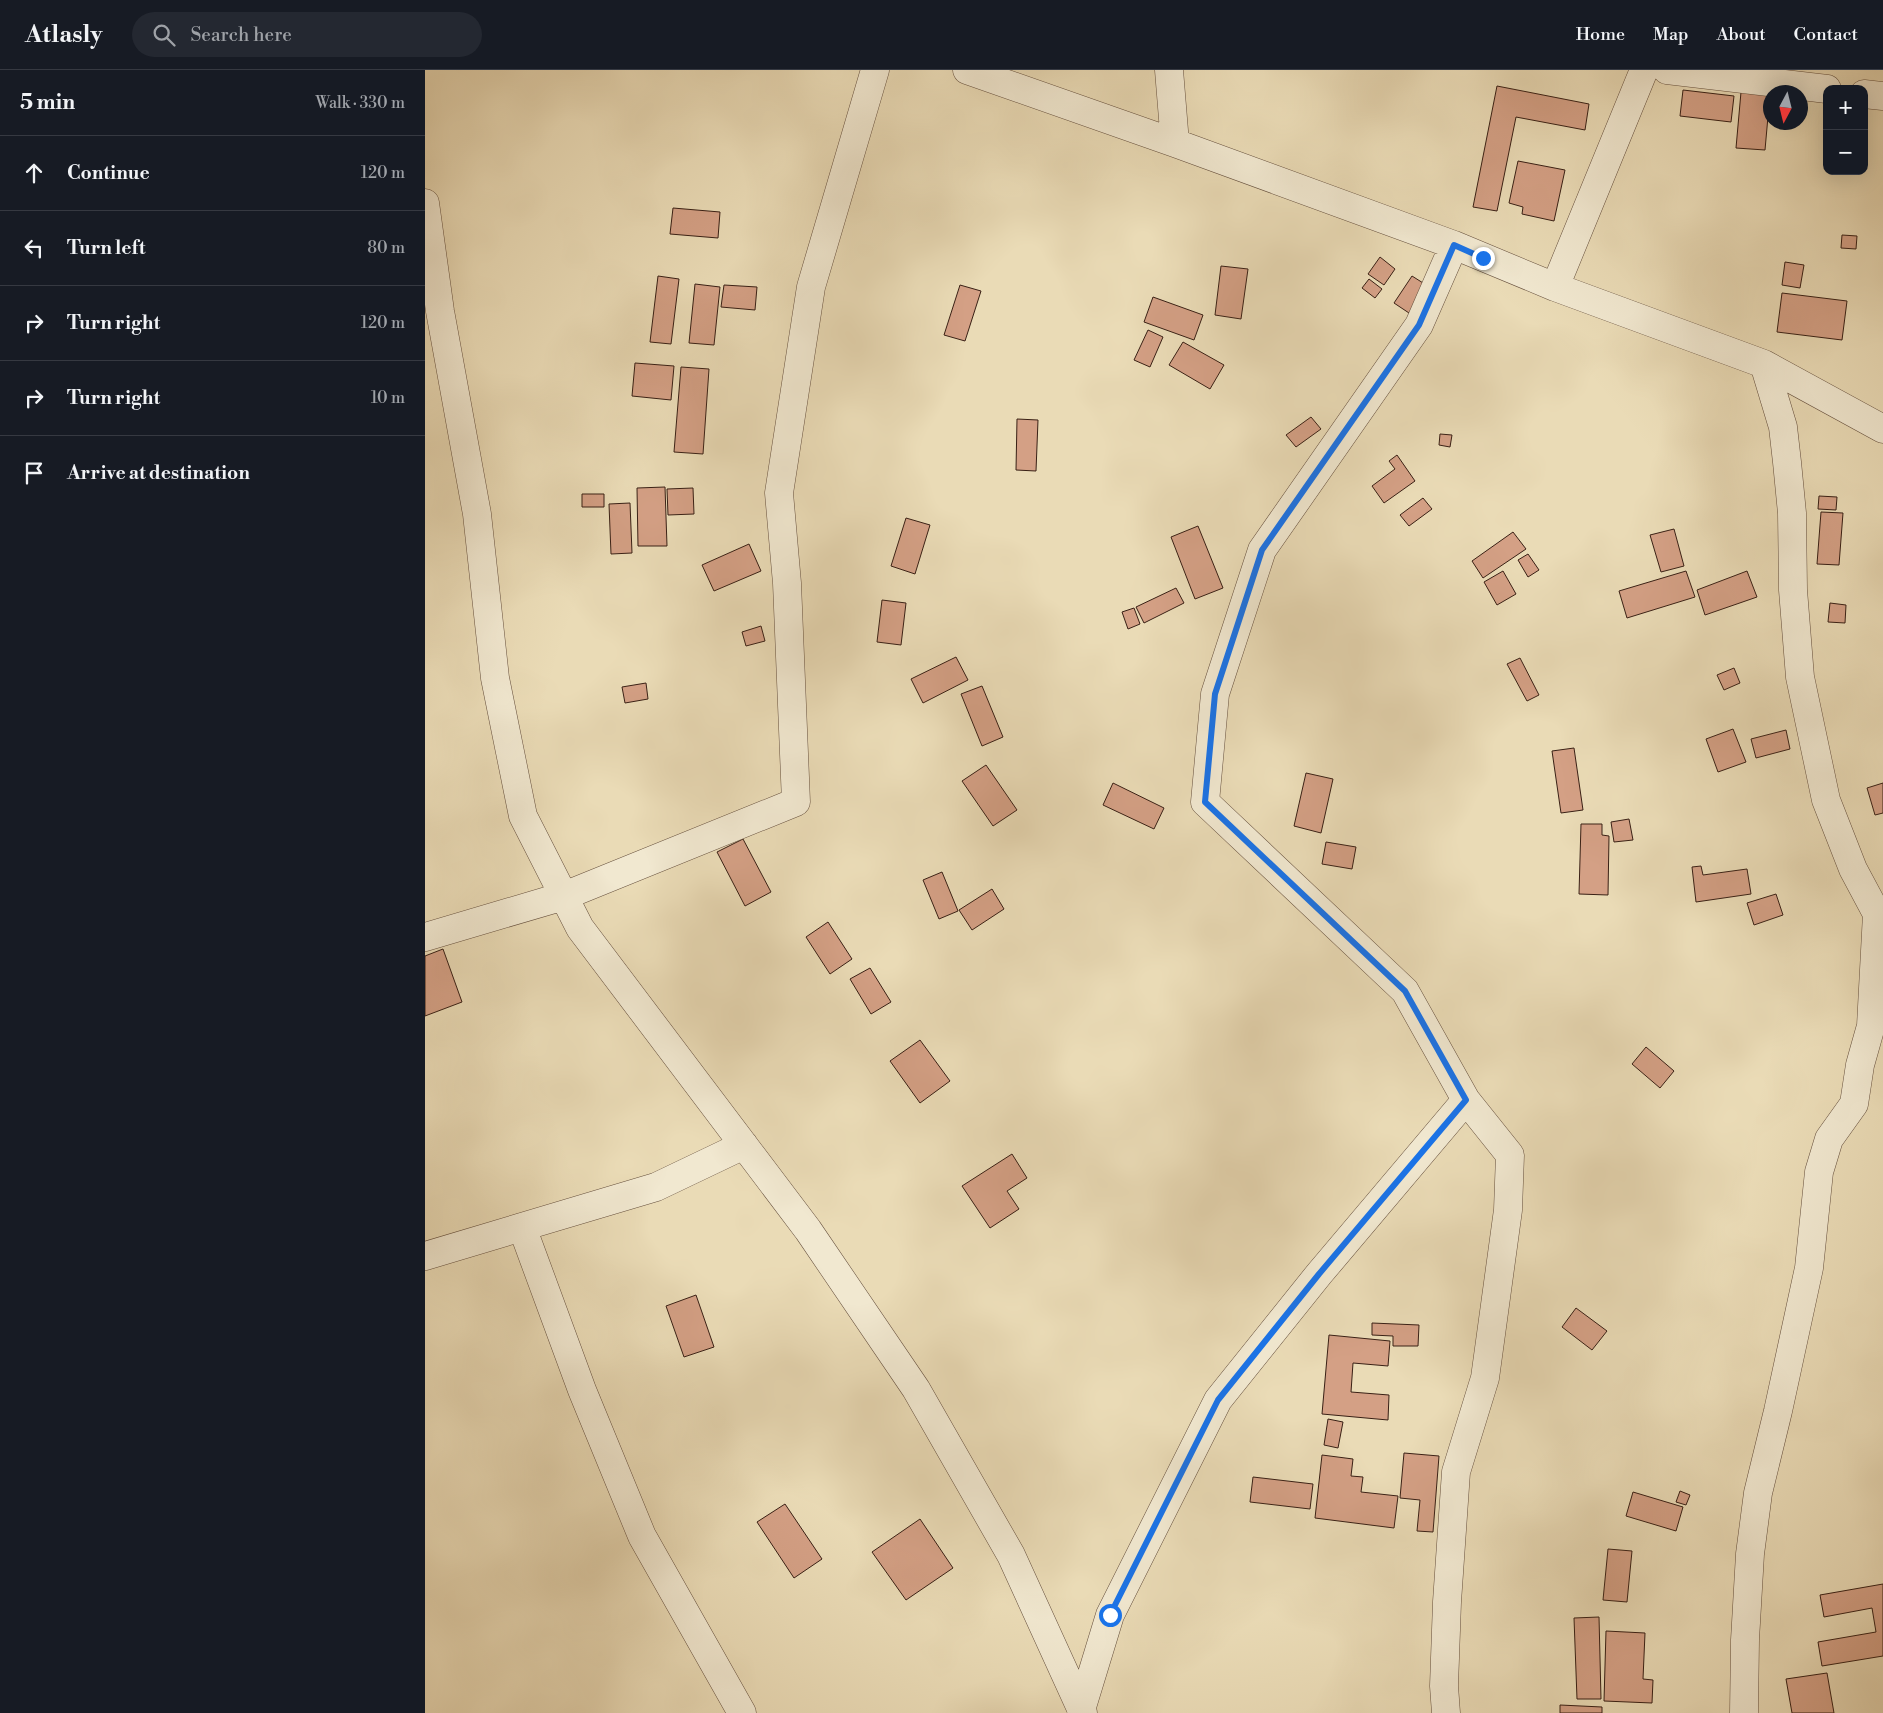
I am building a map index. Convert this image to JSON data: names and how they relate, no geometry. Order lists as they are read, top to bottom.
{
  "north": "bottom",
  "page": {
    "header": "Atlasly",
    "search": "Search here",
    "nav": [
      "Home",
      "Map",
      "About",
      "Contact"
    ],
    "heading": ["5 min", "Walk · 330 m"],
    "map_buttons": ["+", "−"],
    "list": [
      ["Continue", "120 m"],
      ["Turn left", "80 m"],
      ["Turn right", "120 m"],
      ["Turn right", "10 m"],
      "Arrive at destination"
    ]
  }
}
